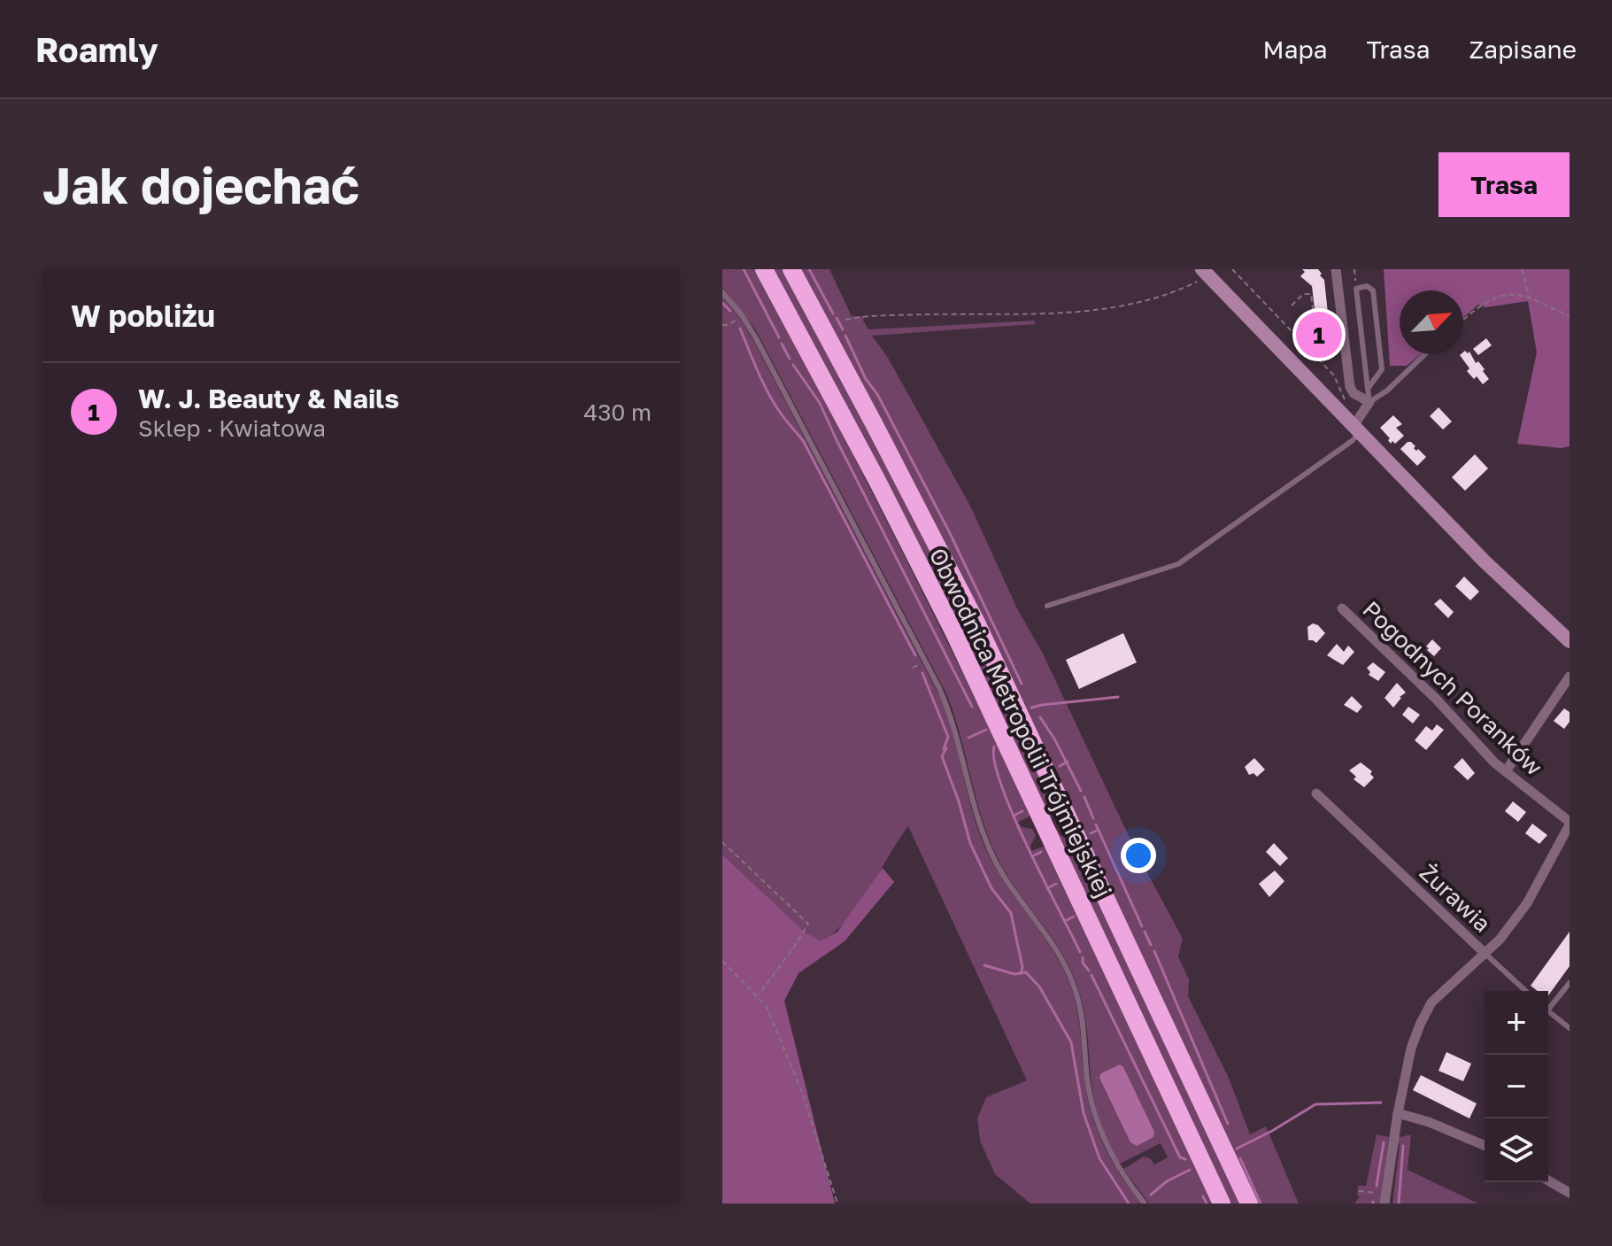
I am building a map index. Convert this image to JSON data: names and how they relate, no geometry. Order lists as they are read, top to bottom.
{
  "streets": {
    "highway": ["Obwodnica Metropolii Trójmiejskiej"],
    "street": ["Pogodnych Poranków", "Żurawia"]
  },
  "crossings": [
    ["Pogodnych Poranków", "Żurawia"]
  ],
  "north": "top right",
  "page": {
    "header": "Roamly",
    "nav": ["Mapa", "Trasa", "Zapisane"],
    "buttons": "Trasa",
    "title": "Jak dojechać",
    "heading": "W pobliżu",
    "pins": "1",
    "list": [
      {
        "mark": "1",
        "name": "W. J. Beauty & Nails",
        "note": "Sklep · Kwiatowa",
        "value": "430 m"
      }
    ],
    "map_buttons": ["+", "−"]
  }
}
